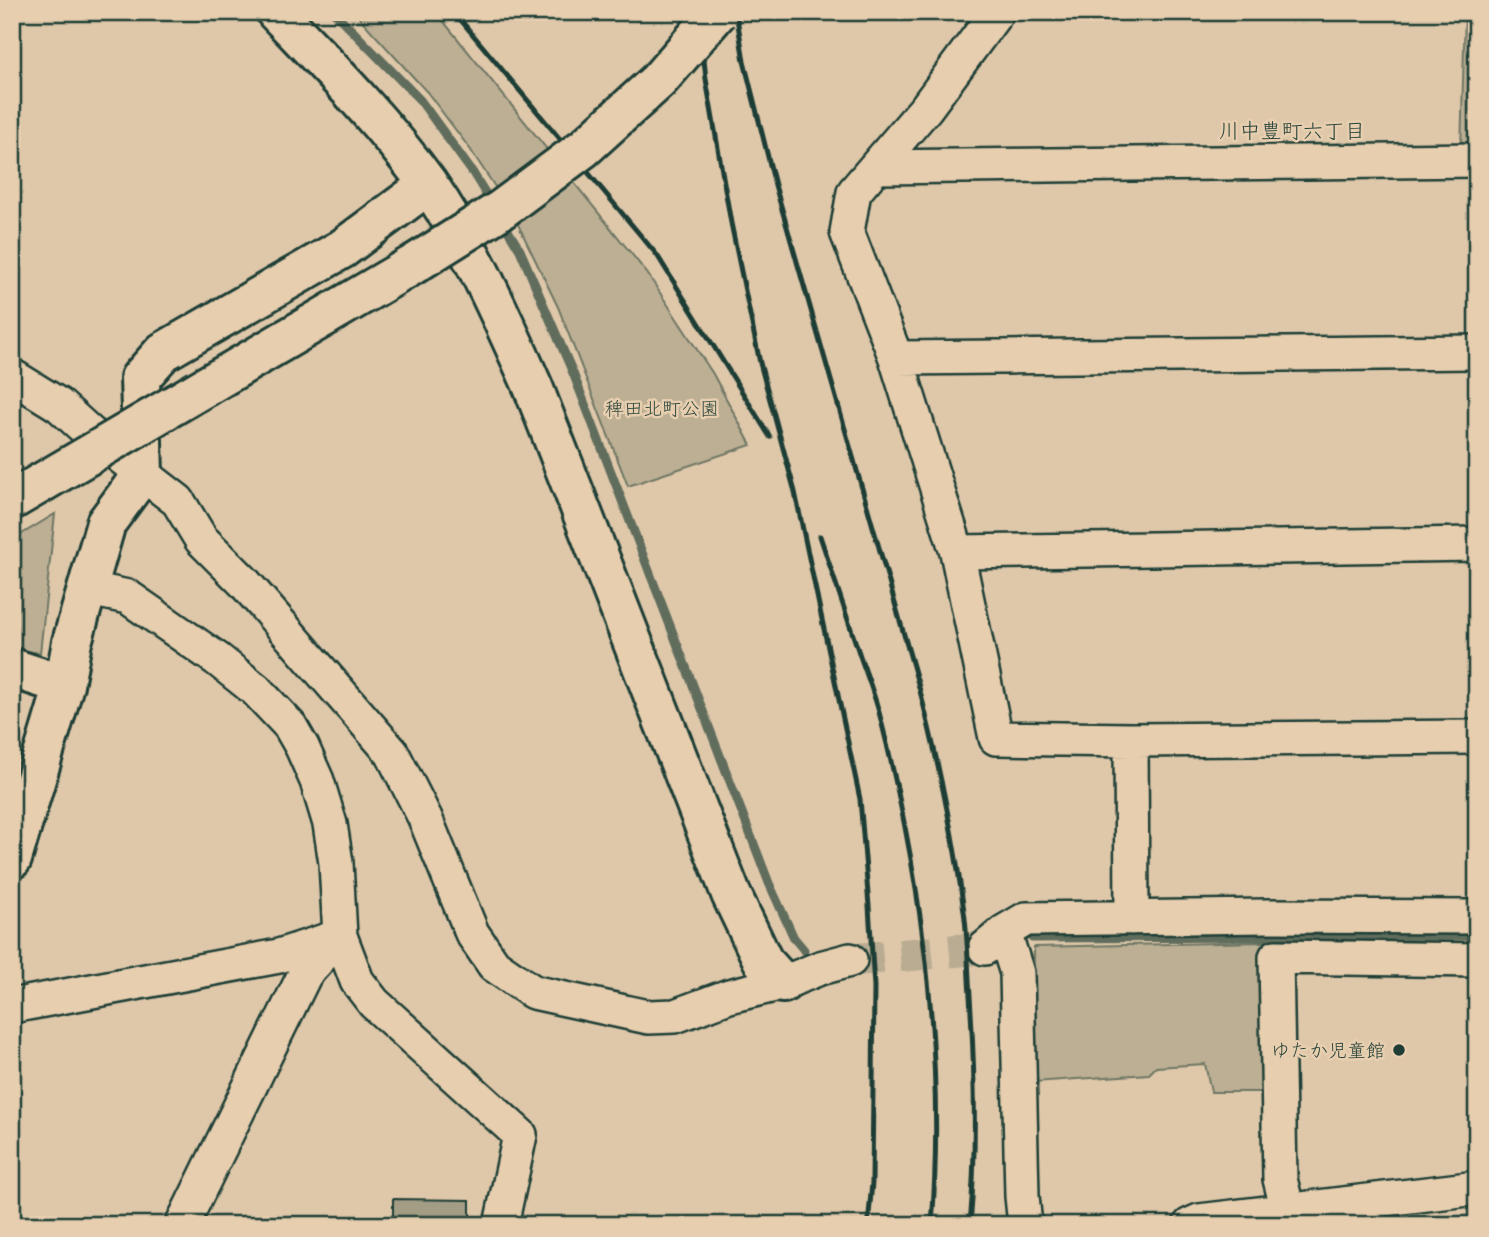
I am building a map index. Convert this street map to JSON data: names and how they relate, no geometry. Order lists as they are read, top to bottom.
{
  "districts": ["川中豊町六丁目"],
  "parks": ["稗田北町公園"],
  "places": ["ゆたか児童館"]
}
